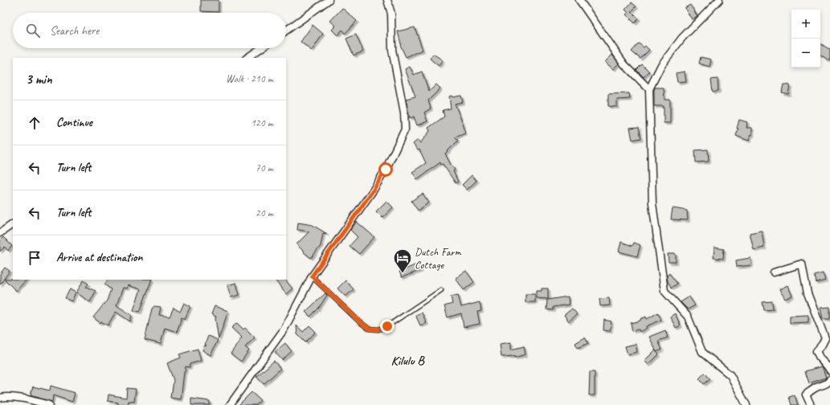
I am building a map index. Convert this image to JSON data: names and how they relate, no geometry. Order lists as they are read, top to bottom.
{
  "districts": ["Kilulu B"],
  "places": {
    "hotel": ["Dutch Farm Cottage"]
  },
  "page": {
    "map_buttons": ["+", "−"],
    "search": "Search here",
    "heading": ["3 min", "Walk · 210 m"],
    "list": [
      ["Continue", "120 m"],
      ["Turn left", "70 m"],
      ["Turn left", "20 m"],
      "Arrive at destination"
    ]
  }
}
